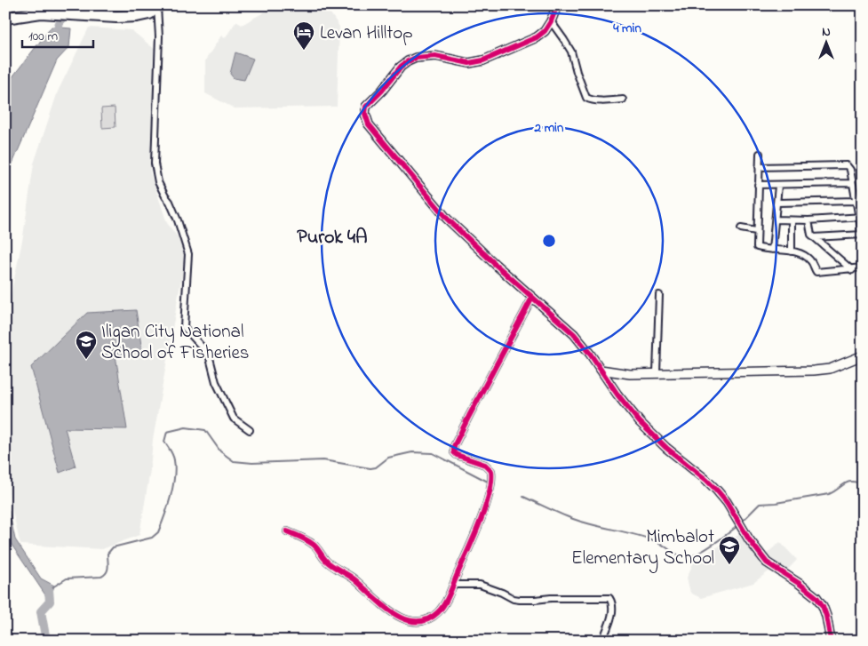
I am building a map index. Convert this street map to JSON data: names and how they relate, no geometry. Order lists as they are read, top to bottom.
{
  "districts": ["Purok 4A"],
  "places": {
    "hotel": ["Levan Hilltop"],
    "school or university": ["Iligan City National School of Fisheries", "Mimbalot Elementary School"]
  },
  "scale_bar": "100 m",
  "north": "top",
  "rings": ["4 min", "2 min"]
}
